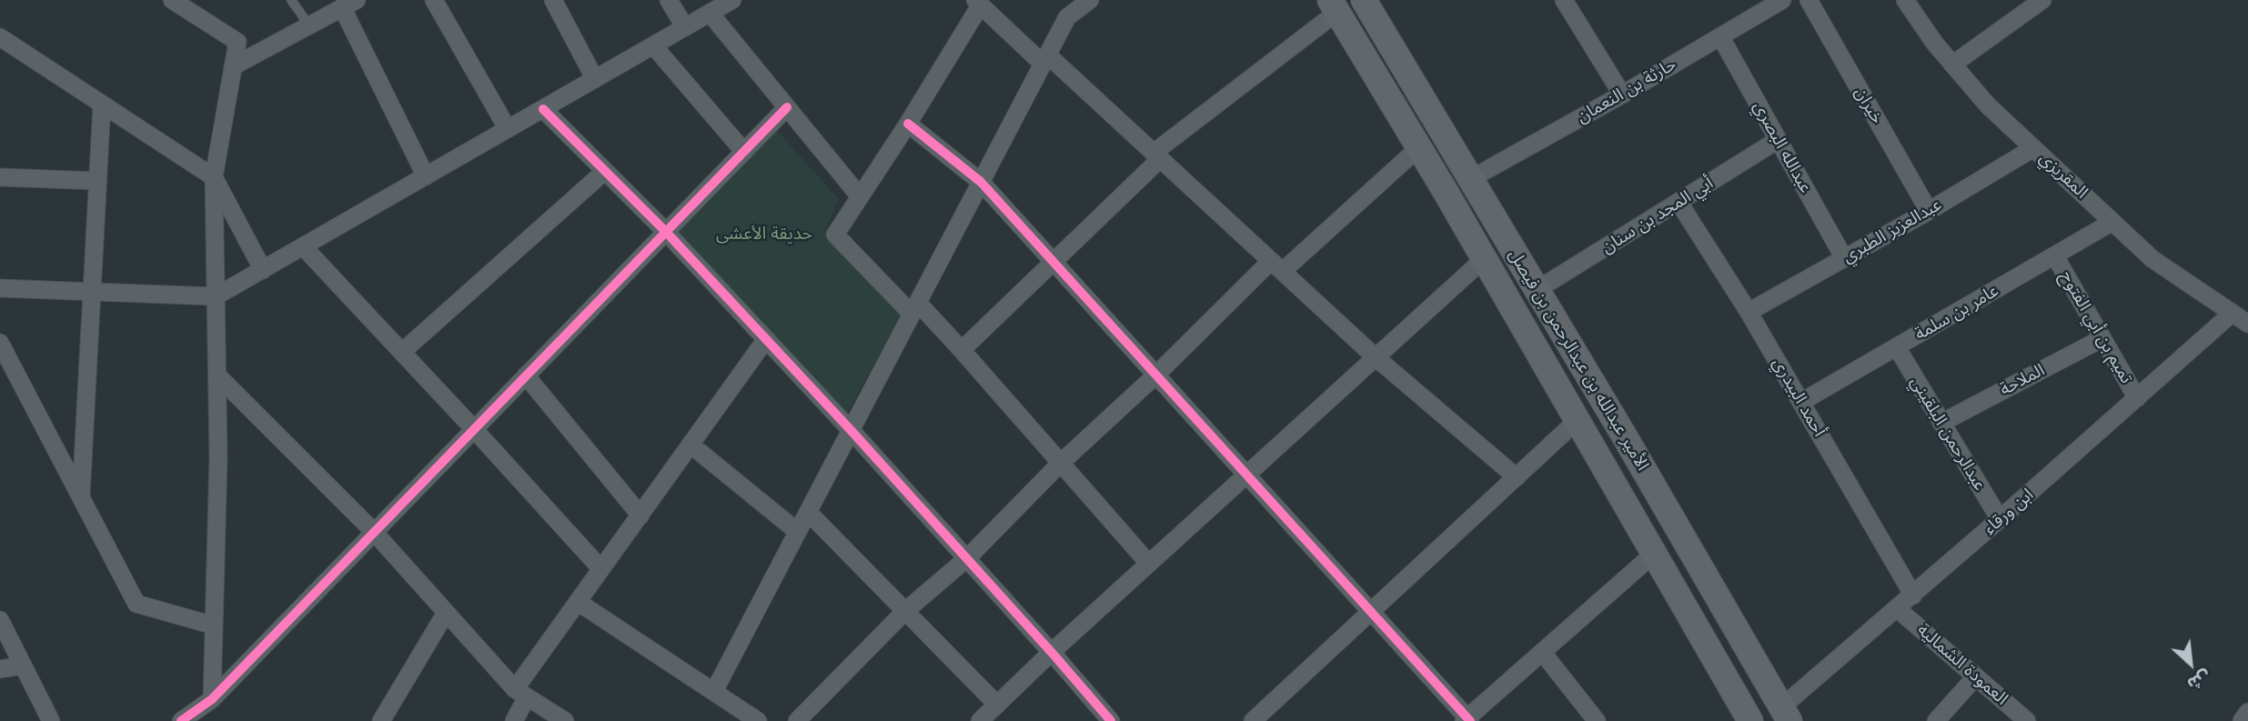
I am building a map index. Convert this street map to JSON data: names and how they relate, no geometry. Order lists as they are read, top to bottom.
{
  "streets": {
    "main road": ["الأمير عبدالله بن عبدالرحمن بن فيصل"],
    "street": [
      "حارثة بن النعمان",
      "خيران",
      "عبدالله البصري",
      "المقريزي",
      "أبي المجد بن سنان",
      "عبدالعزيز الطبري",
      "عامر بن سلمة",
      "تميم بن أبي الفتوح",
      "الملاحة",
      "أحمد البيدري",
      "عبدالرحمن البلقيني",
      "ابن ورقاء",
      "العمودة الشمالية"
    ]
  },
  "crossings": [
    ["حارثة بن النعمان", "عبدالله البصري"],
    ["حارثة بن النعمان", "الأمير عبدالله بن عبدالرحمن بن فيصل"],
    ["خيران", "عبدالعزيز الطبري"],
    ["عبدالله البصري", "أبي المجد بن سنان"],
    ["عبدالله البصري", "عبدالعزيز الطبري"],
    ["المقريزي", "عبدالعزيز الطبري"],
    ["المقريزي", "عامر بن سلمة"],
    ["المقريزي", "ابن ورقاء"],
    ["أبي المجد بن سنان", "الأمير عبدالله بن عبدالرحمن بن فيصل"],
    ["أبي المجد بن سنان", "أحمد البيدري"],
    ["عبدالعزيز الطبري", "أحمد البيدري"],
    ["عامر بن سلمة", "تميم بن أبي الفتوح"],
    ["عامر بن سلمة", "أحمد البيدري"],
    ["عامر بن سلمة", "عبدالرحمن البلقيني"],
    ["تميم بن أبي الفتوح", "الملاحة"],
    ["تميم بن أبي الفتوح", "ابن ورقاء"],
    ["الأمير عبدالله بن عبدالرحمن بن فيصل", "ابن ورقاء"],
    ["الملاحة", "عبدالرحمن البلقيني"],
    ["أحمد البيدري", "ابن ورقاء"],
    ["عبدالرحمن البلقيني", "ابن ورقاء"],
    ["ابن ورقاء", "العمودة الشمالية"]
  ],
  "parks": ["حديقة الأعشى"],
  "north": "bottom right"
}
